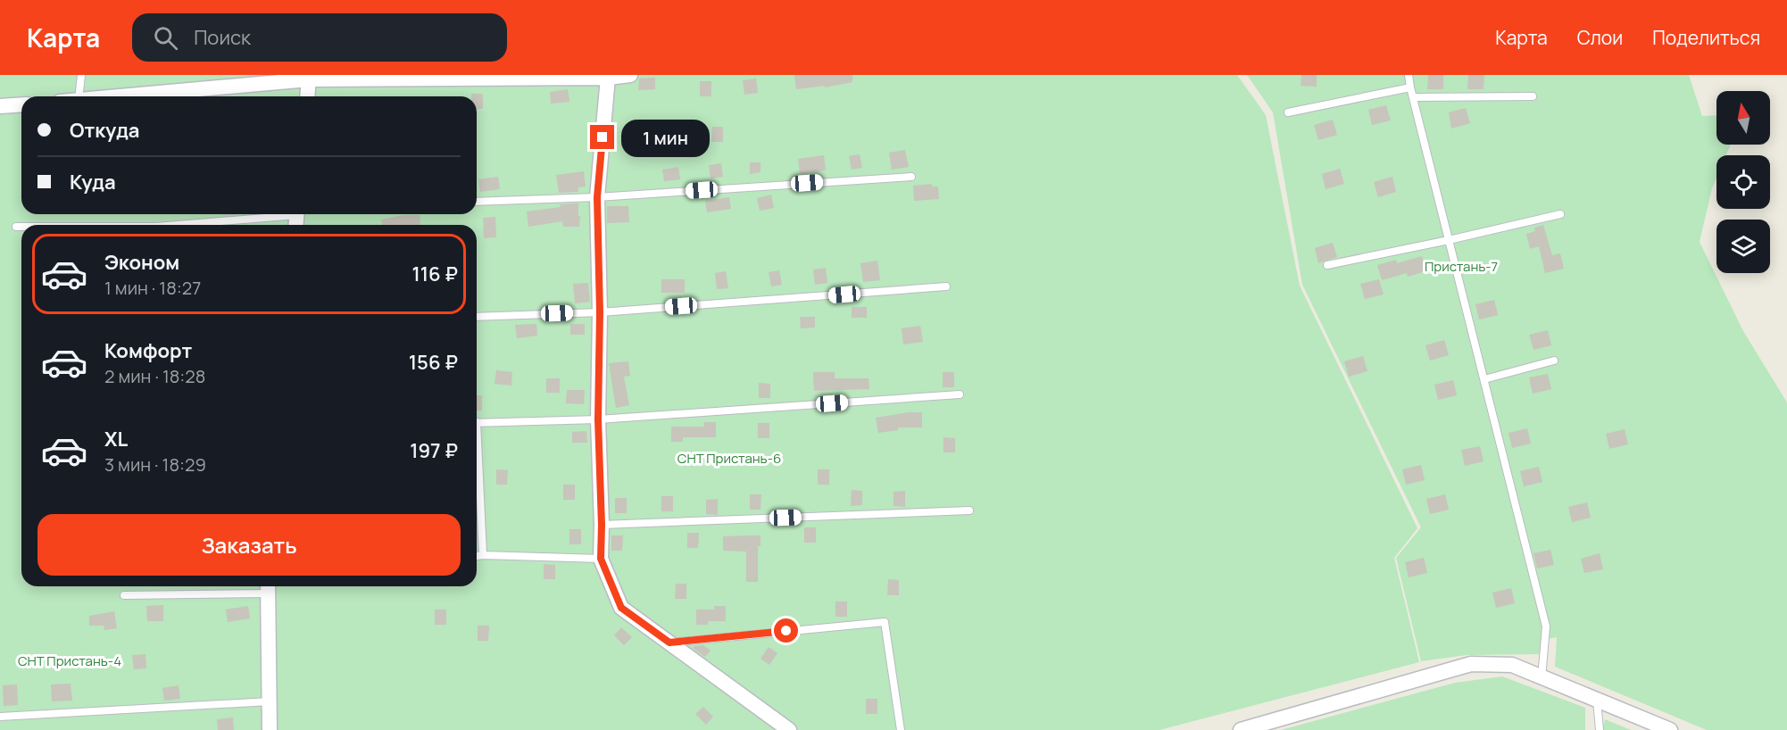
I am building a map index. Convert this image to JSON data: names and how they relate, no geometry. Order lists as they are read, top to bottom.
{
  "parks": ["Пристань-7", "СНТ Пристань-6", "СНТ Пристань-4"],
  "north": "top",
  "page": {
    "header": "Карта",
    "search": "Поиск",
    "nav": ["Карта", "Слои", "Поделиться"],
    "banner": ["Откуда", "Куда"],
    "bubble": "1 мин",
    "list": [
      {
        "name": "Эконом",
        "note": "1 мин · 18:27",
        "value": "116 ₽"
      },
      {
        "name": "Комфорт",
        "note": "2 мин · 18:28",
        "value": "156 ₽"
      },
      {
        "name": "XL",
        "note": "3 мин · 18:29",
        "value": "197 ₽"
      }
    ],
    "buttons": "Заказать"
  }
}
